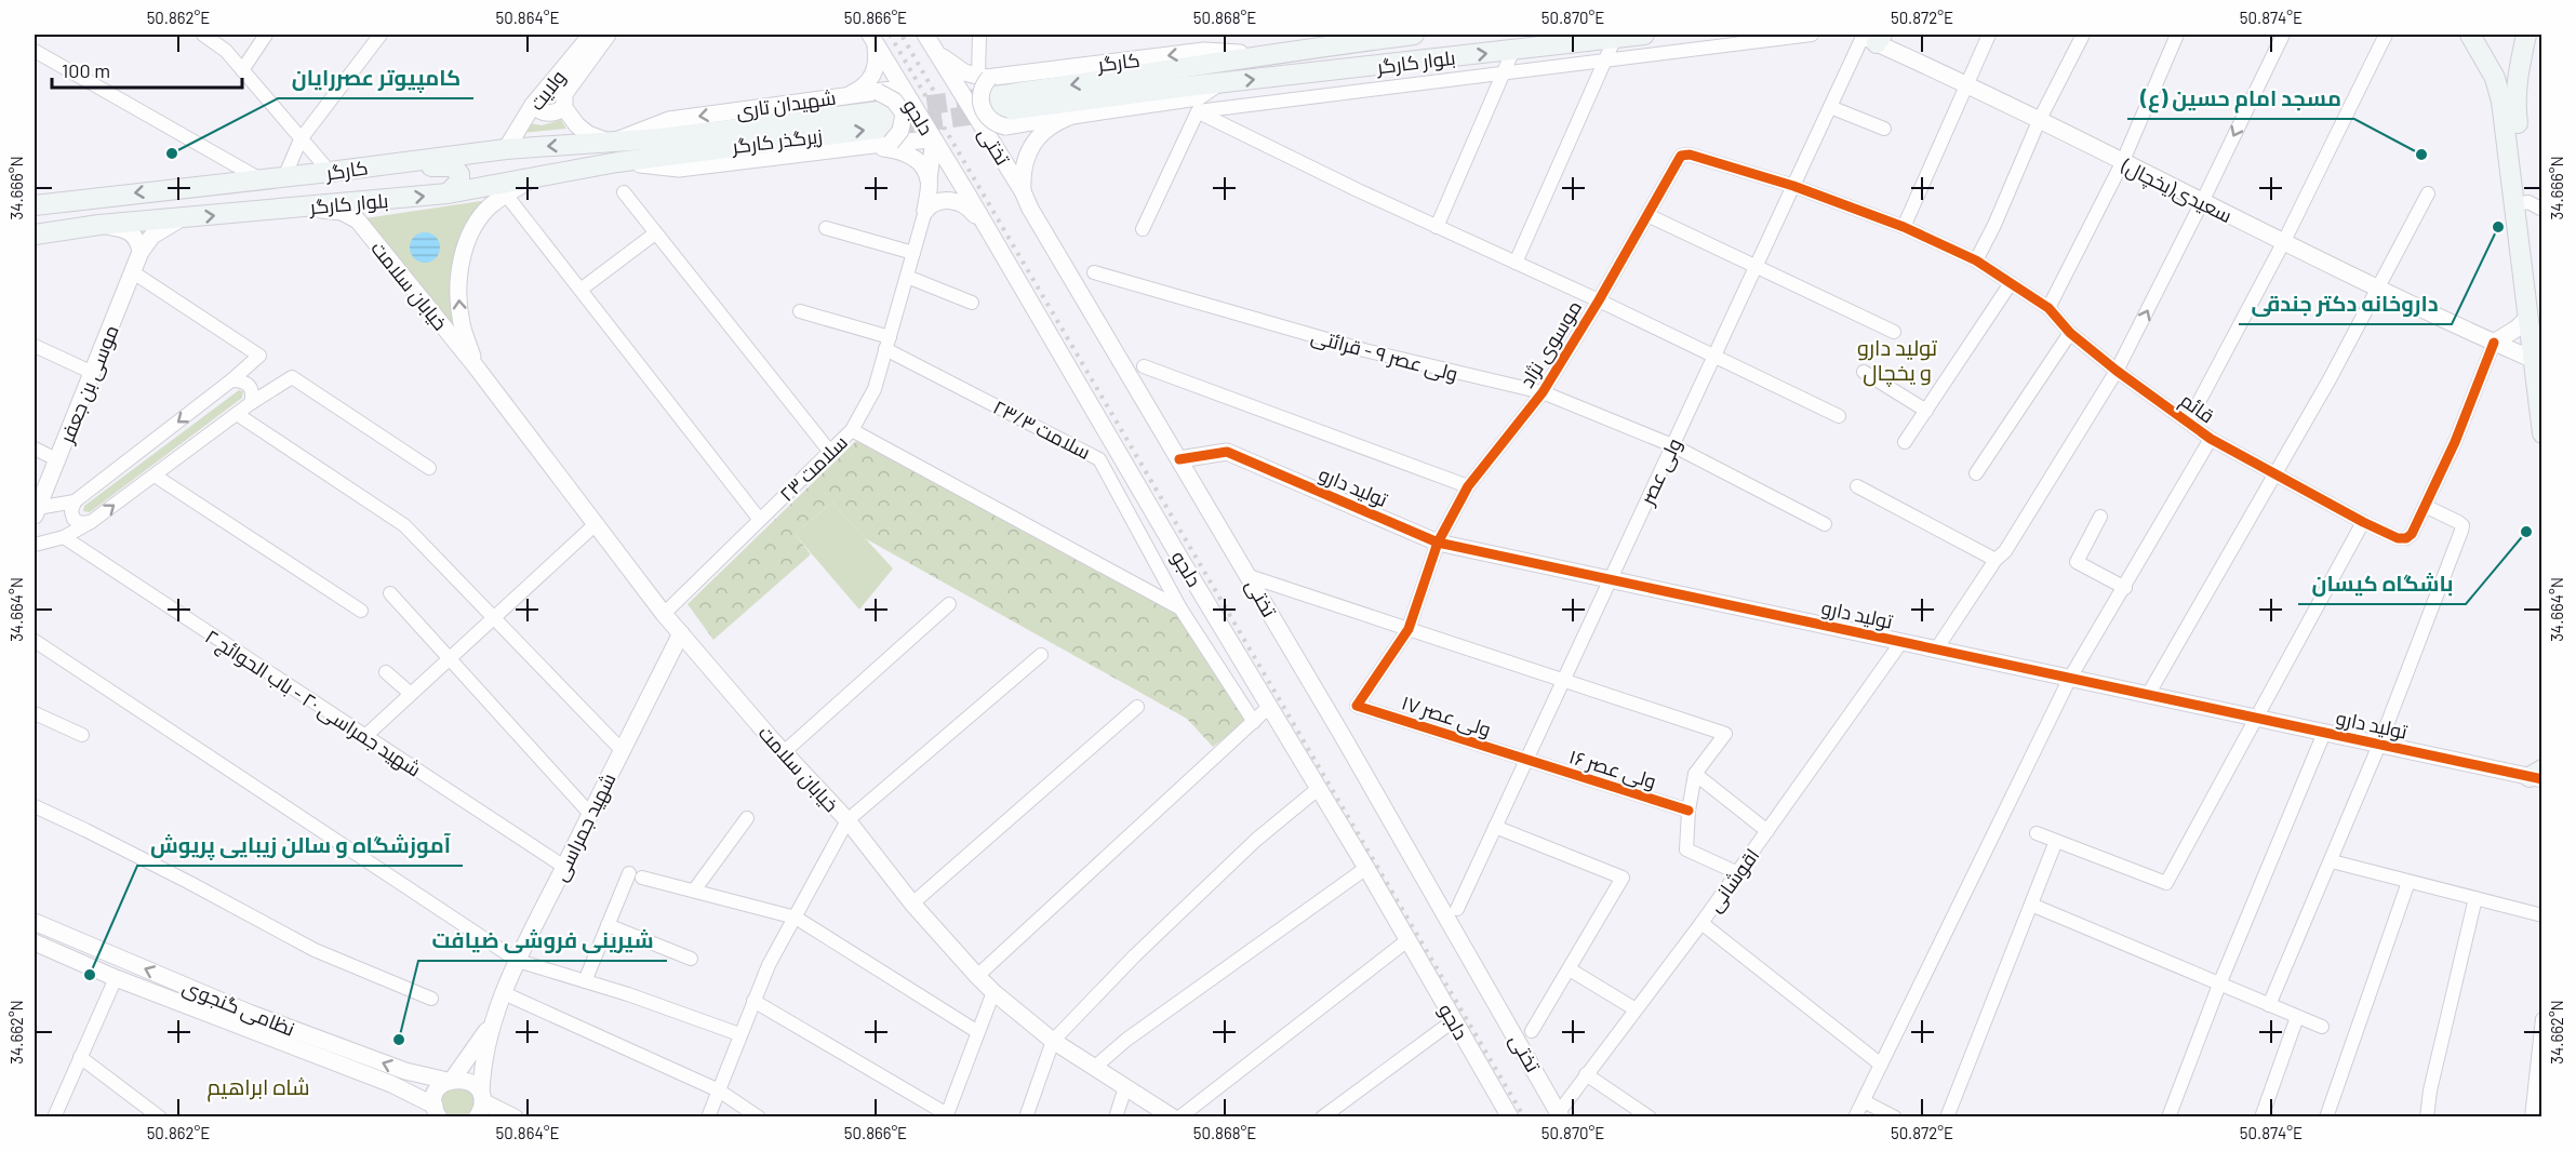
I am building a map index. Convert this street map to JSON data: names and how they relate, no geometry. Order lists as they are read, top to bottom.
{
  "streets": {
    "main road": ["کارگر", "بلوار کارگر", "زیرگذر کارگر"],
    "street": [
      "ولایت",
      "شهیدان تاری",
      "دلجو",
      "تختی",
      "سعیدی(یخچال)",
      "خیابان سلامت",
      "موسوی نژاد",
      "ولی عصر ۹ - قرائتی",
      "موسی بن جعفر",
      "قائم",
      "سلامت ۲۳/۳",
      "سلامت ۲۳",
      "ولی عصر",
      "تولید دارو",
      "شهید جمراسی ۲۰ - باب الحوائج ۲",
      "ولی عصر ۱۷",
      "ولی عصر ۱۶",
      "شهید جمراسی",
      "اقوشانی",
      "نظامی گنجوی"
    ]
  },
  "crossings": [
    ["کارگر", "بلوار کارگر"],
    ["کارگر", "ولایت"],
    ["کارگر", "شهیدان تاری"],
    ["کارگر", "زیرگذر کارگر"],
    ["بلوار کارگر", "دلجو"],
    ["بلوار کارگر", "زیرگذر کارگر"],
    ["بلوار کارگر", "خیابان سلامت"],
    ["ولایت", "شهیدان تاری"],
    ["شهیدان تاری", "دلجو"],
    ["دلجو", "زیرگذر کارگر"],
    ["تختی", "تولید دارو"],
    ["تختی", "اقوشانی"],
    ["سعیدی(یخچال)", "قائم"],
    ["سعیدی(یخچال)", "ولی عصر"],
    ["خیابان سلامت", "سلامت ۲۳"],
    ["خیابان سلامت", "شهید جمراسی"],
    ["موسوی نژاد", "ولی عصر ۹ - قرائتی"],
    ["موسوی نژاد", "قائم"],
    ["موسوی نژاد", "تولید دارو"],
    ["موسوی نژاد", "ولی عصر ۱۷"],
    ["ولی عصر ۹ - قرائتی", "ولی عصر"],
    ["قائم", "ولی عصر"],
    ["سلامت ۲۳/۳", "سلامت ۲۳"],
    ["ولی عصر", "تولید دارو"],
    ["ولی عصر", "ولی عصر ۱۷"],
    ["ولی عصر", "ولی عصر ۱۶"],
    ["تولید دارو", "اقوشانی"],
    ["شهید جمراسی ۲۰ - باب الحوائج ۲", "شهید جمراسی"],
    ["ولی عصر ۱۷", "ولی عصر ۱۶"]
  ],
  "one_way": ["شهیدان تاری"],
  "districts": ["تولید دارو و یخچال", "شاه ابراهیم"],
  "places": [
    "کامپیوتر عصررایان",
    "مسجد امام حسین (ع)",
    "داروخانه دکتر جندقی",
    "باشگاه کیسان",
    "آموزشگاه و سالن زیبایی پریوش",
    "شیرینی فروشی ضیافت"
  ],
  "scale_bar": "100 m",
  "coordinates": [
    "50.862°E",
    "50.864°E",
    "50.866°E",
    "50.868°E",
    "50.870°E",
    "50.872°E",
    "50.874°E",
    "34.666°N",
    "34.664°N",
    "34.662°N"
  ]
}
